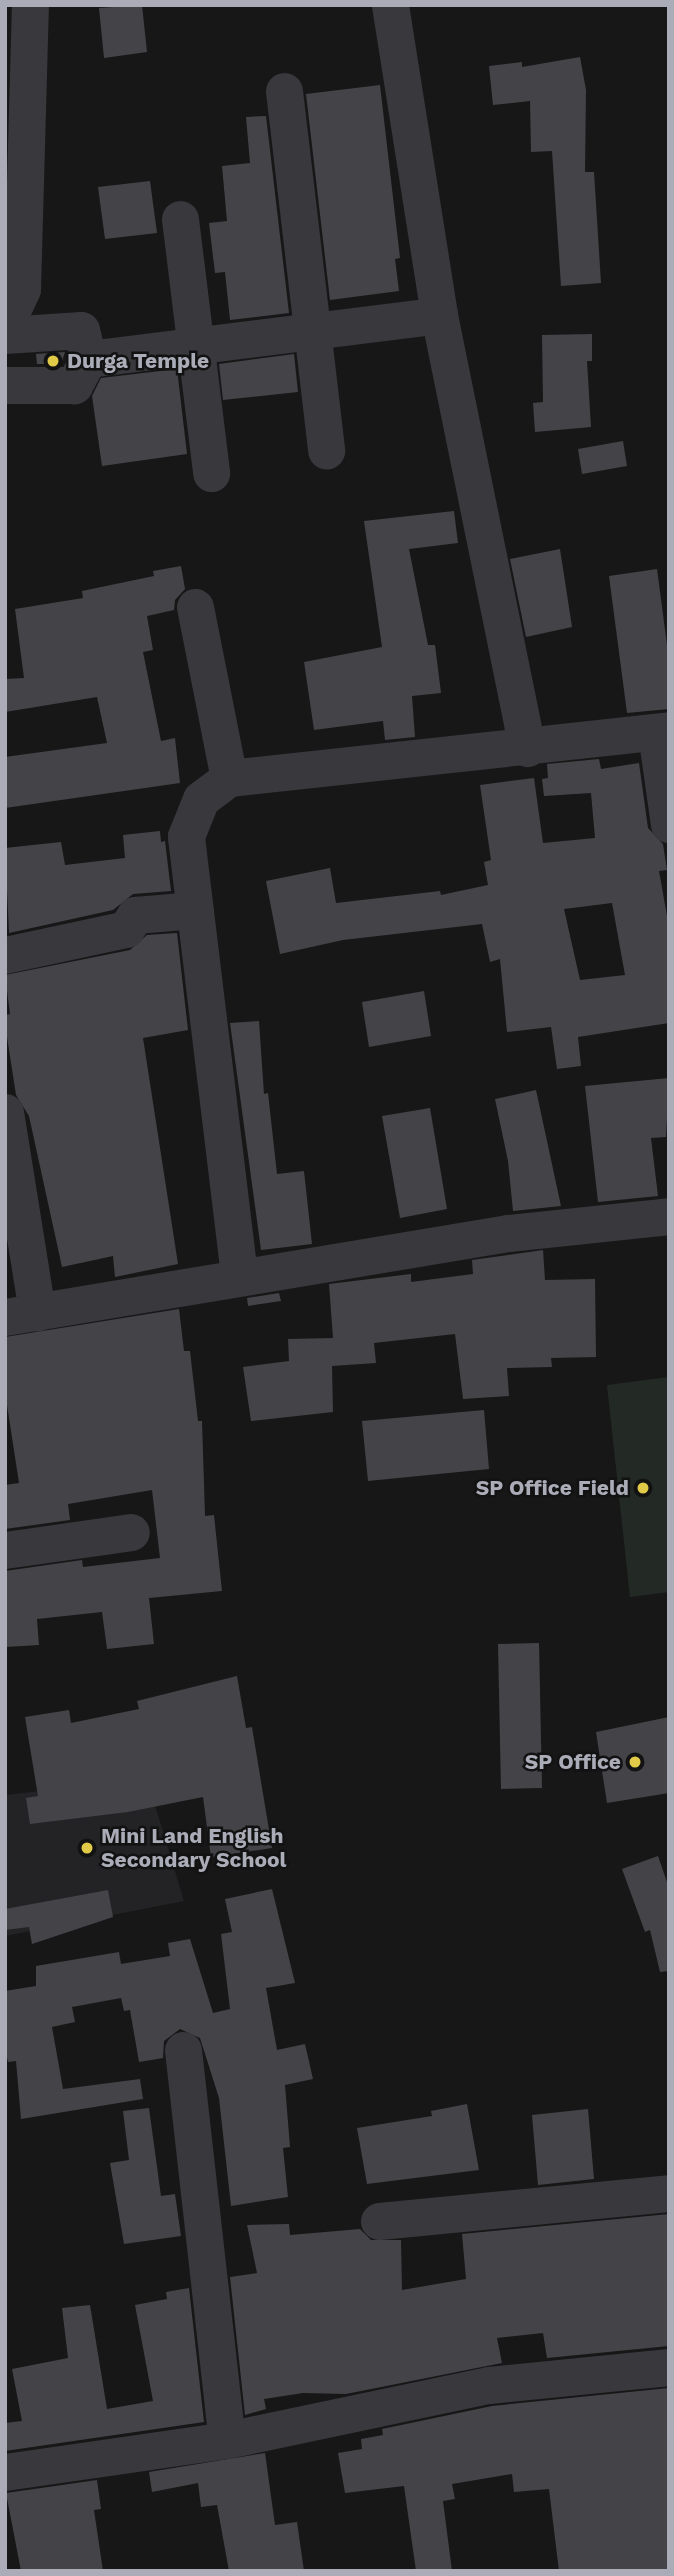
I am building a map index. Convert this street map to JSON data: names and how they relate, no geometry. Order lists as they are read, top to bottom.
{
  "places": [
    "Durga Temple",
    "SP Office Field",
    "SP Office",
    "Mini Land English Secondary School"
  ]
}
